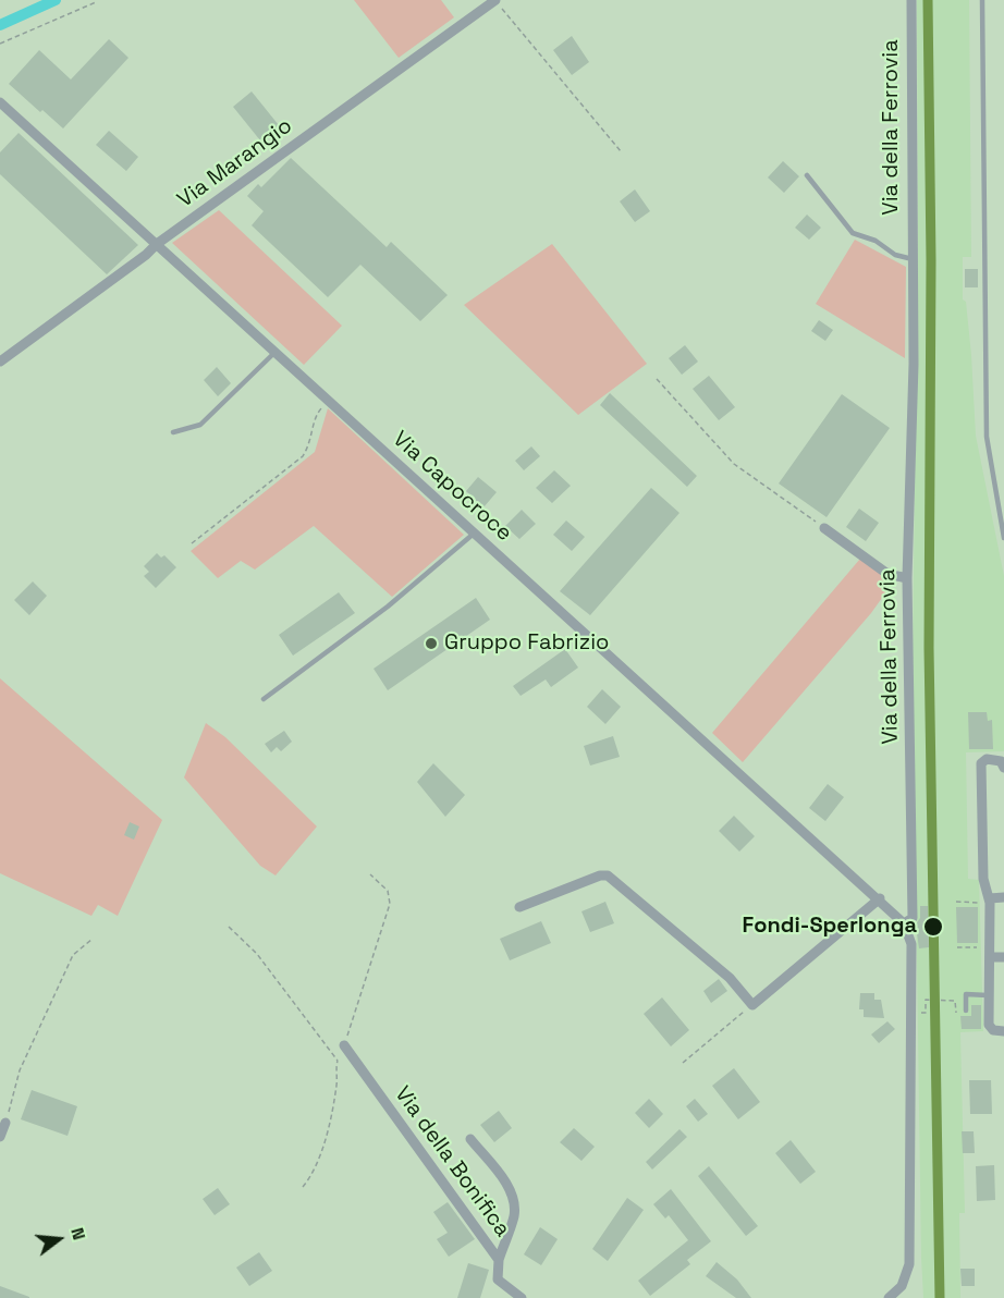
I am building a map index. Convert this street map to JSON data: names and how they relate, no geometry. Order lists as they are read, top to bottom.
{
  "streets": {
    "street": [
      "Via della Ferrovia",
      "Via Marangio",
      "Via Capocroce",
      "Via della Bonifica"
    ]
  },
  "crossings": [
    ["Via della Ferrovia", "Via Capocroce"],
    ["Via Marangio", "Via Capocroce"]
  ],
  "places": ["Gruppo Fabrizio", "Fondi-Sperlonga"],
  "north": "right"
}
